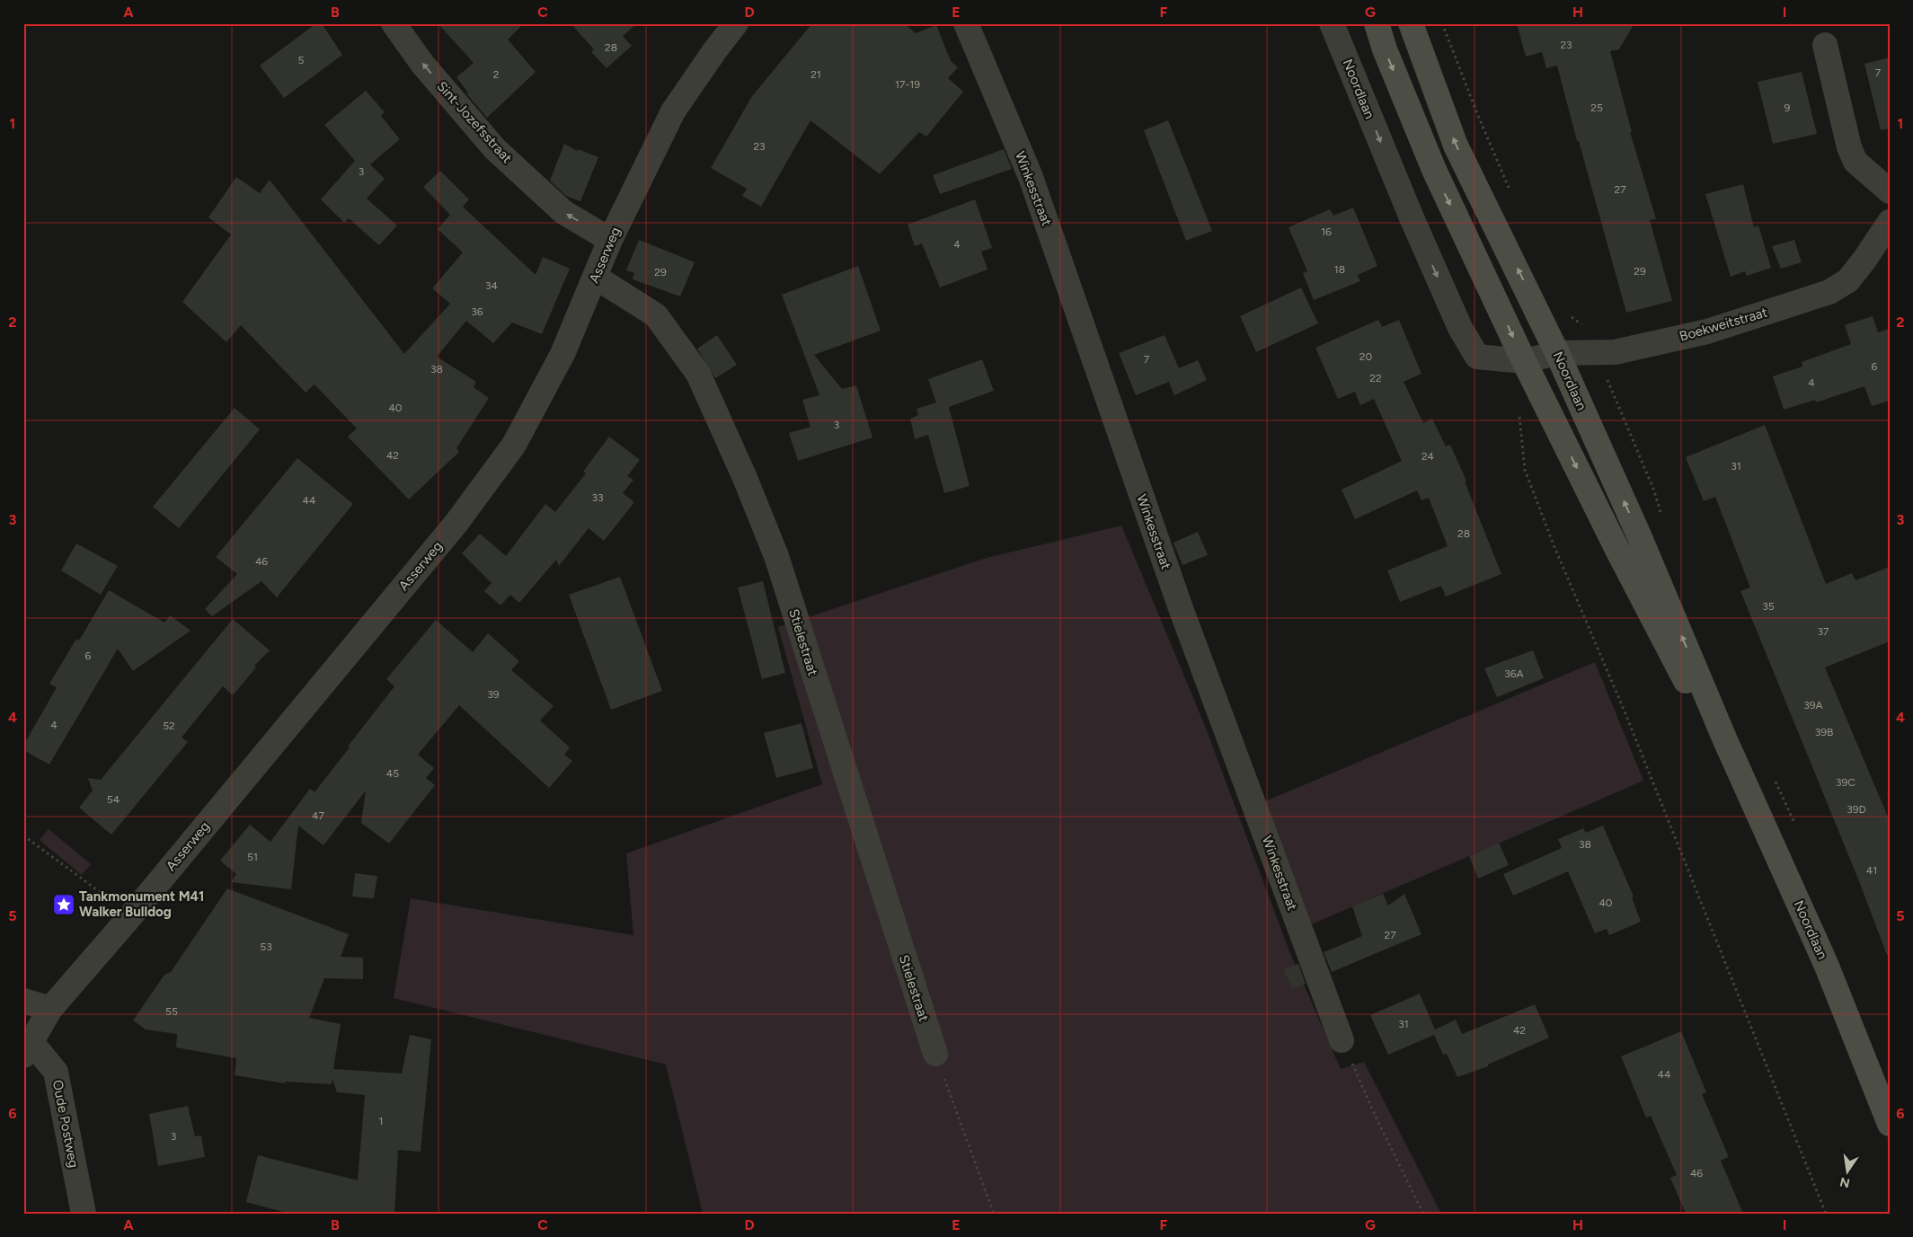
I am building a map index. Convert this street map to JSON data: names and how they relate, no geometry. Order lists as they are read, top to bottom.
{
  "streets": {
    "main road": ["Noordlaan"],
    "street": [
      "Sint-Jozefsstraat",
      "Winkesstraat",
      "Asserweg",
      "Boekweitstraat",
      "Stielestraat",
      "Oude Postweg"
    ]
  },
  "crossings": [
    ["Noordlaan", "Boekweitstraat"],
    ["Sint-Jozefsstraat", "Asserweg"],
    ["Asserweg", "Stielestraat"],
    ["Asserweg", "Oude Postweg"]
  ],
  "one_way": ["Sint-Jozefsstraat"],
  "places": {
    "place": ["Tankmonument M41 Walker Bulldog"]
  },
  "house_numbers": [
    "23",
    "28",
    "5",
    "7",
    "2",
    "21",
    "17-19",
    "25",
    "9",
    "23",
    "3",
    "27",
    "16",
    "4",
    "18",
    "29",
    "29",
    "34",
    "36",
    "20",
    "7",
    "6",
    "38",
    "22",
    "4",
    "40",
    "3",
    "42",
    "24",
    "31",
    "33",
    "44",
    "28",
    "46",
    "35",
    "37",
    "6",
    "36A",
    "39",
    "39A",
    "4",
    "52",
    "39B",
    "45",
    "39C",
    "54",
    "39D",
    "47",
    "38",
    "51",
    "41",
    "40",
    "27",
    "53",
    "55",
    "31",
    "42",
    "44",
    "1",
    "3",
    "46"
  ],
  "north": "bottom",
  "grid": {
    "columns": [
      "A",
      "B",
      "C",
      "D",
      "E",
      "F",
      "G",
      "H",
      "I"
    ],
    "rows": [
      "1",
      "2",
      "3",
      "4",
      "5",
      "6"
    ]
  }
}
